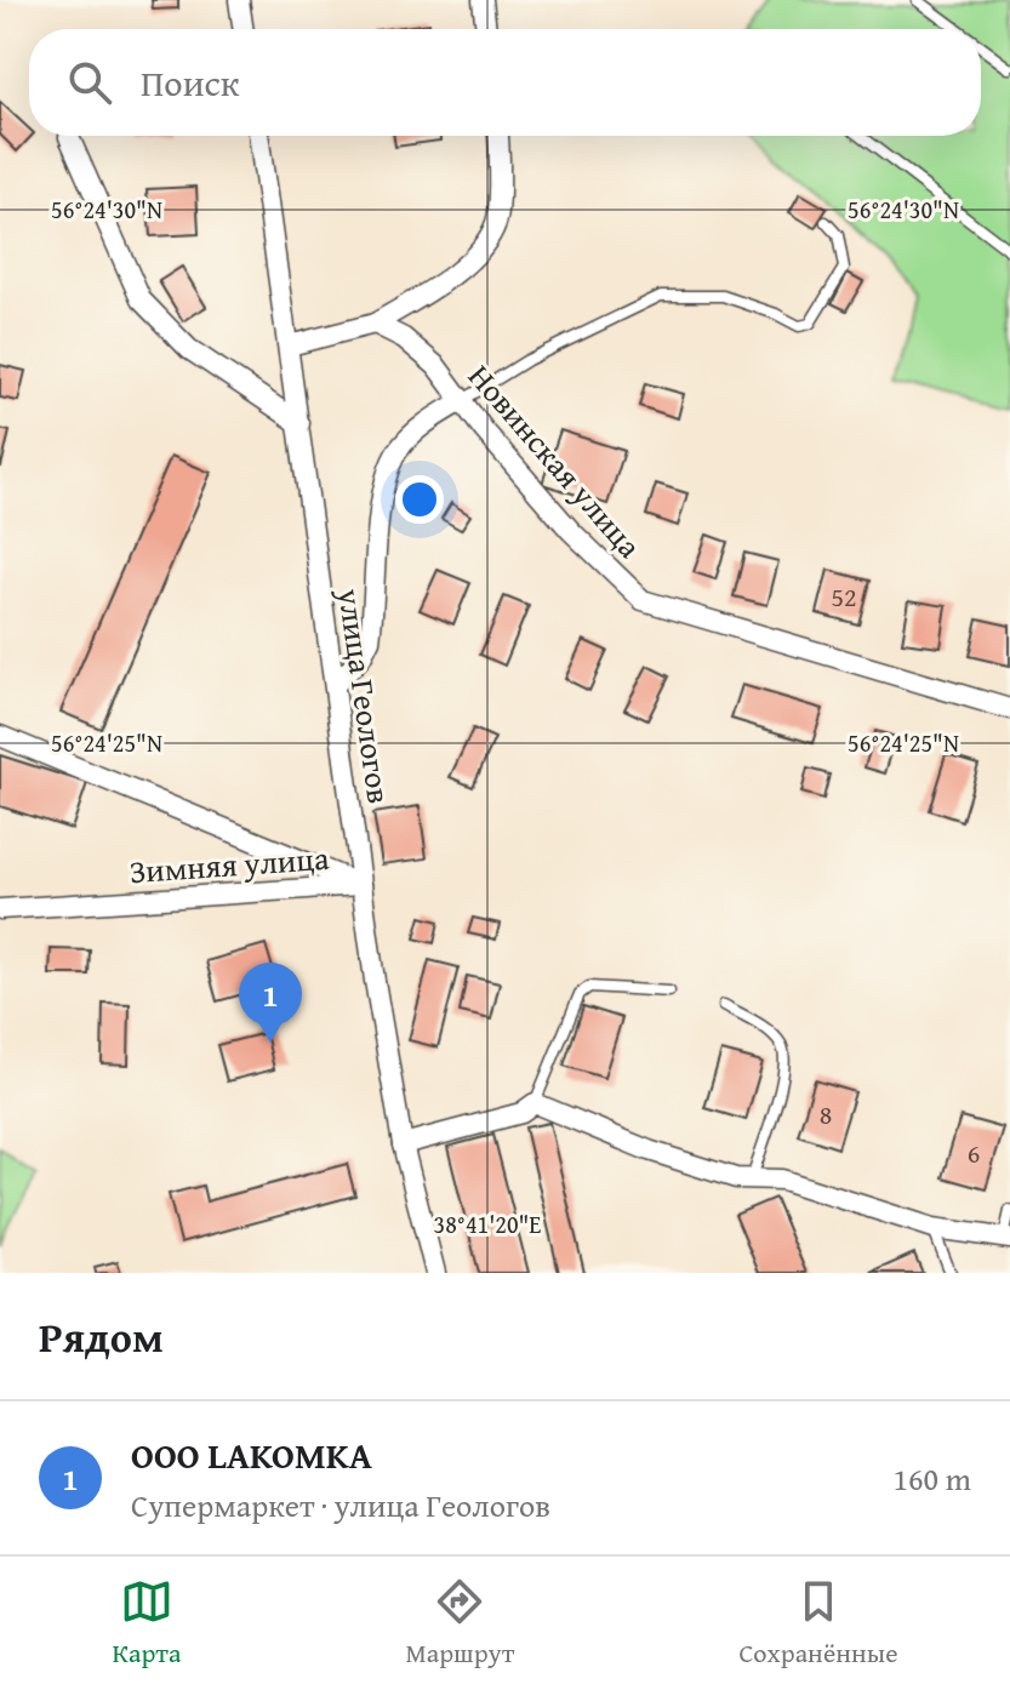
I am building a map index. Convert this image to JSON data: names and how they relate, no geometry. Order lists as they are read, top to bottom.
{
  "streets": {
    "street": ["Новинская улица", "улица Геологов", "Зимняя улица"]
  },
  "crossings": [
    ["улица Геологов", "Зимняя улица"]
  ],
  "house_numbers": ["52", "8", "6"],
  "page": {
    "search": "Поиск",
    "pins": "1",
    "heading": "Рядом",
    "list": [
      {
        "mark": "1",
        "name": "OOO LAKOMKA",
        "note": "Супермаркет · улица Геологов",
        "value": "160 m"
      }
    ],
    "nav": ["Карта", "Маршрут", "Сохранённые"]
  },
  "coordinates": ["56°24'30\"N", "56°24'25\"N", "38°41'20\"E"]
}
